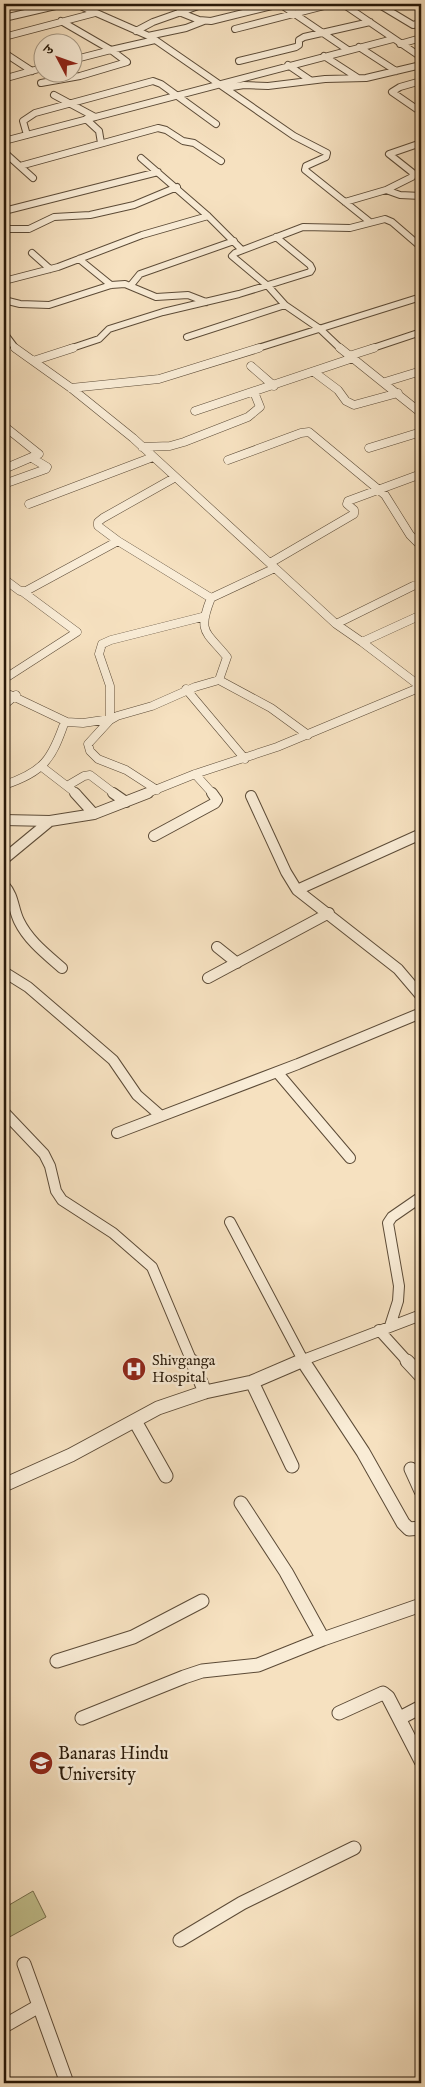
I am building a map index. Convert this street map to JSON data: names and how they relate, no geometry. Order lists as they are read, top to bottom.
{
  "places": {
    "hospital": ["Shivganga Hospital"],
    "school or university": ["Banaras Hindu University"]
  },
  "north": "top left"
}
